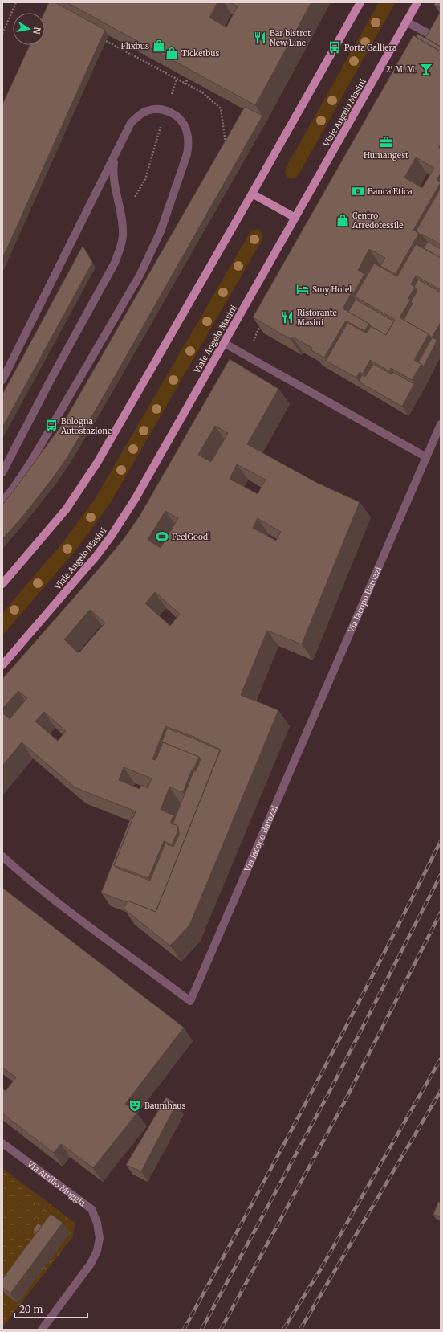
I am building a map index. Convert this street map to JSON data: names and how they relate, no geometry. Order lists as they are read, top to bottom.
{
  "streets": {
    "main road": ["Viale Angelo Masini"],
    "street": ["Via Iacopo Barozzi", "Via Attilio Muggia"]
  },
  "places": {
    "restaurant": ["Bar bistrot New Line", "Ristorante Masini"],
    "shop": ["Flixbus", "Ticketbus", "Centro Arredotessile"],
    "bus stop": ["Porta Galliera", "Bologna Autostazione"],
    "bar": ["2' M. M."],
    "office": ["Humangest"],
    "bank": ["Banca Etica"],
    "hotel": ["Smy Hotel"],
    "sports": ["FeelGood!"],
    "theatre": ["Baumhaus"]
  },
  "scale_bar": "20 m",
  "north": "right"
}
